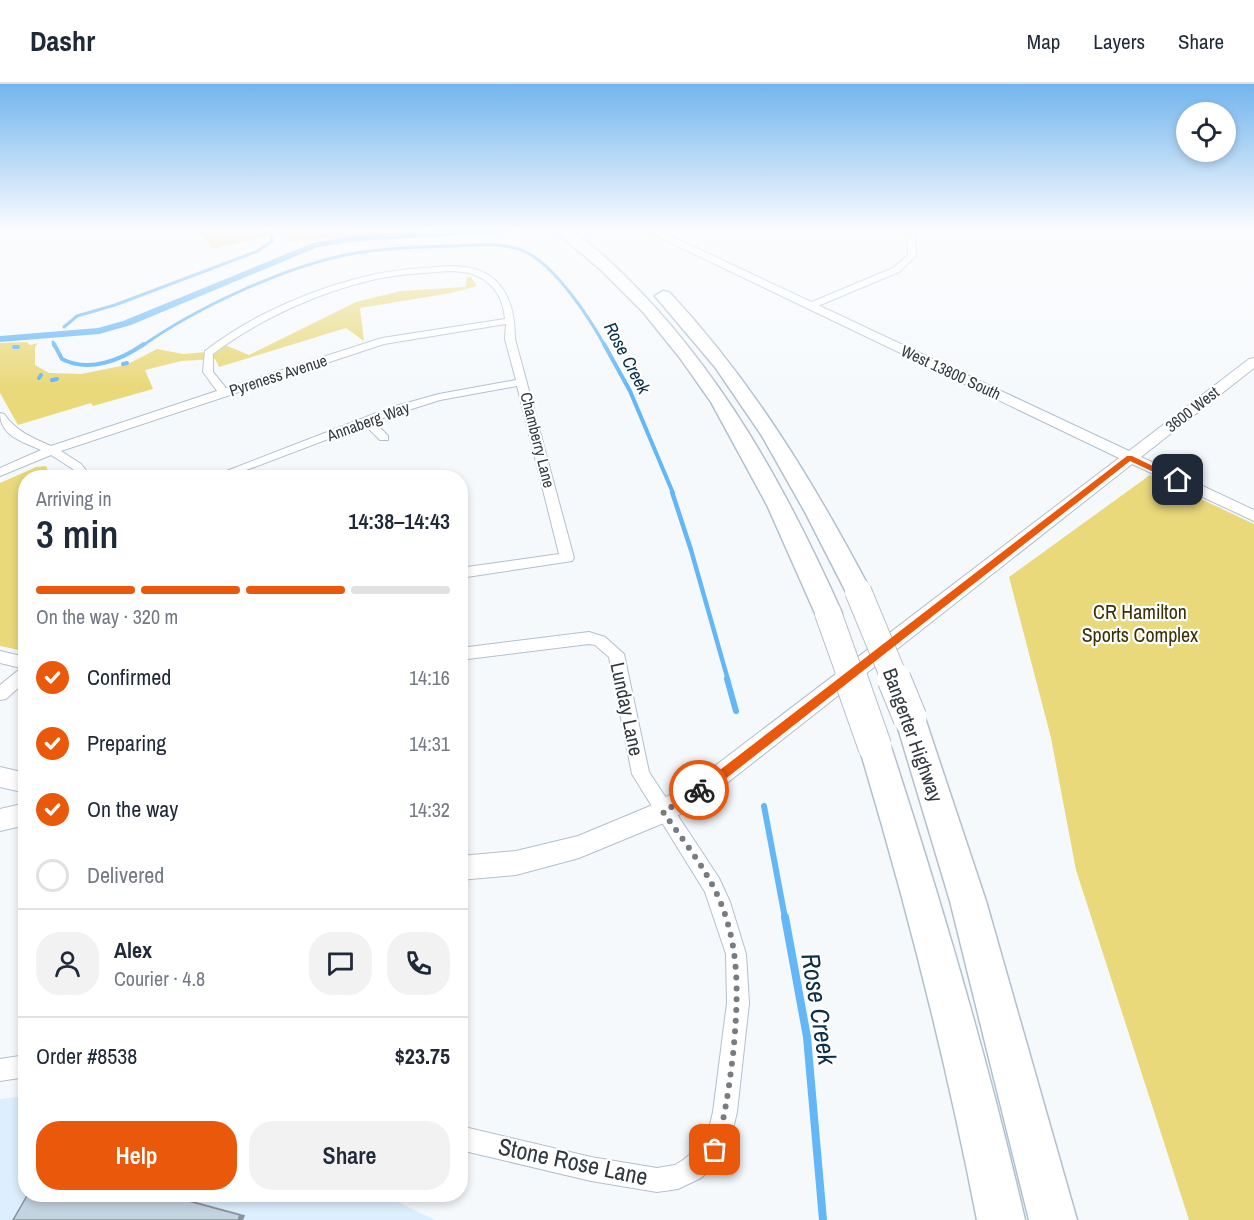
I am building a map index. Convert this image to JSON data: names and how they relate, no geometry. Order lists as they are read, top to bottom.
{
  "streets": {
    "highway": ["Bangerter Highway"],
    "street": [
      "West 13800 South",
      "Pyreness Avenue",
      "3600 West",
      "Annaberg Way",
      "Chamberry Lane",
      "Lunday Lane",
      "Stone Rose Lane"
    ]
  },
  "crossings": [
    ["West 13800 South", "3600 West"],
    ["Pyreness Avenue", "Chamberry Lane"],
    ["3600 West", "Lunday Lane"],
    ["3600 West", "Stone Rose Lane"],
    ["Annaberg Way", "Chamberry Lane"],
    ["Lunday Lane", "Stone Rose Lane"]
  ],
  "water": ["Rose Creek"],
  "parks": ["CR Hamilton Sports Complex"],
  "page": {
    "header": "Dashr",
    "nav": ["Map", "Layers", "Share"],
    "heading": ["3 min", "Arriving in", "14:38–14:43"],
    "panel": [
      "Alex",
      "Courier · 4.8",
      "Order #8538",
      "$23.75"
    ],
    "bar": "On the way · 320 m",
    "list": [
      ["Confirmed", "14:16"],
      ["Preparing", "14:31"],
      ["On the way", "14:32"],
      "Delivered"
    ],
    "buttons": ["Help", "Share"]
  }
}
